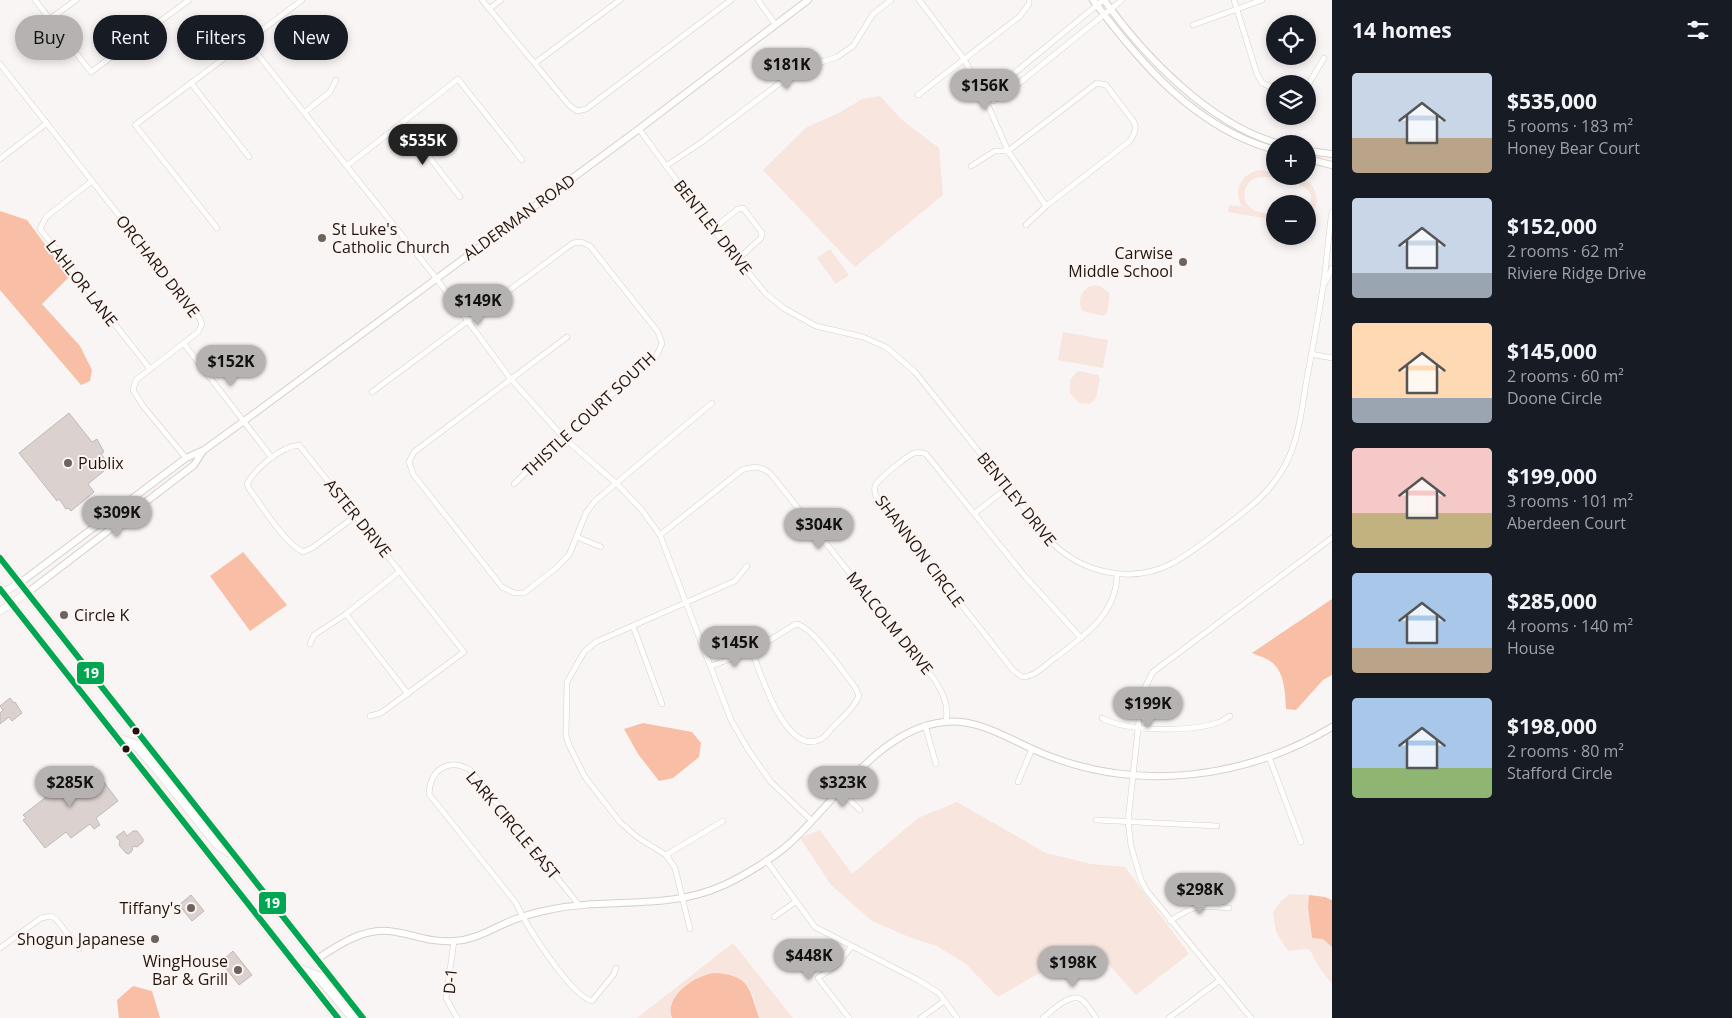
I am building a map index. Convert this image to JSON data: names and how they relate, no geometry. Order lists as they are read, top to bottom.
{
  "streets": {
    "main road": ["ALDERMAN ROAD"],
    "street": [
      "BENTLEY DRIVE",
      "ORCHARD DRIVE",
      "LAHLOR LANE",
      "THISTLE COURT SOUTH",
      "ASTER DRIVE",
      "SHANNON CIRCLE",
      "MALCOLM DRIVE",
      "LARK CIRCLE EAST",
      "D-1"
    ]
  },
  "crossings": [
    ["ALDERMAN ROAD", "BENTLEY DRIVE"],
    ["ALDERMAN ROAD", "ORCHARD DRIVE"],
    ["BENTLEY DRIVE", "SHANNON CIRCLE"],
    ["ORCHARD DRIVE", "LAHLOR LANE"]
  ],
  "places": [
    "St Luke's Catholic Church",
    "Carwise Middle School",
    "Publix",
    "Circle K",
    "Tiffany's",
    "Shogun Japanese",
    "WingHouse Bar & Grill"
  ],
  "lines": ["transit line 19"],
  "page": {
    "heading": "14 homes",
    "map_buttons": ["+", "−"],
    "chip": [
      "Buy",
      "Rent",
      "Filters",
      "New"
    ],
    "price": [
      "$181K",
      "$156K",
      "$535K",
      "$149K",
      "$152K",
      "$309K",
      "$304K",
      "$145K",
      "$199K",
      "$285K",
      "$323K",
      "$298K",
      "$448K",
      "$198K"
    ],
    "list": [
      {
        "name": "$535,000",
        "note": "5 rooms · 183 m² · Honey Bear Court"
      },
      {
        "name": "$152,000",
        "note": "2 rooms · 62 m² · Riviere Ridge Drive"
      },
      {
        "name": "$145,000",
        "note": "2 rooms · 60 m² · Doone Circle"
      },
      {
        "name": "$199,000",
        "note": "3 rooms · 101 m² · Aberdeen Court"
      },
      {
        "name": "$285,000",
        "note": "4 rooms · 140 m² · House"
      },
      {
        "name": "$198,000",
        "note": "2 rooms · 80 m² · Stafford Circle"
      }
    ]
  }
}
